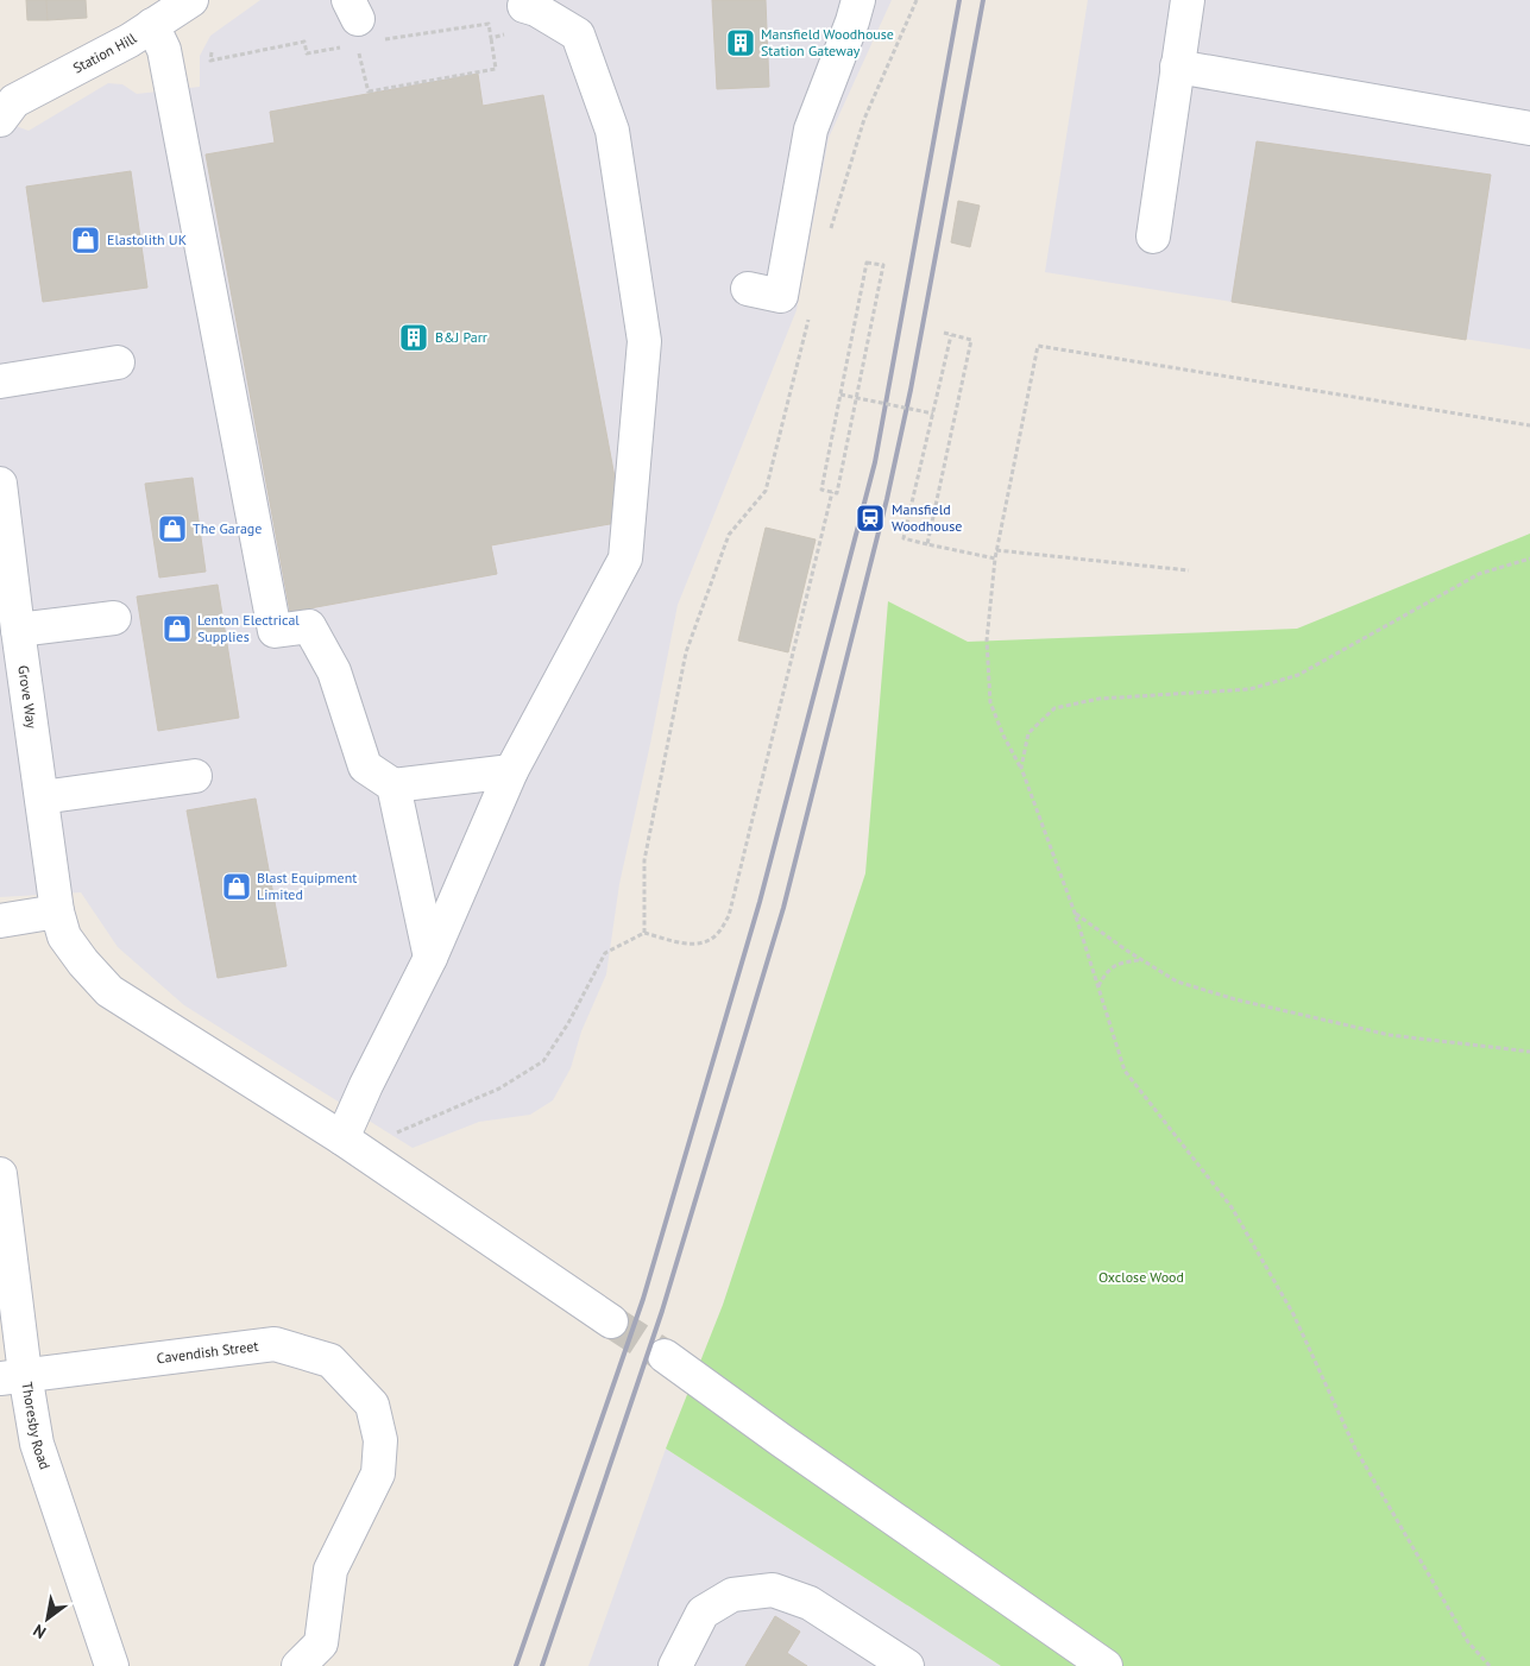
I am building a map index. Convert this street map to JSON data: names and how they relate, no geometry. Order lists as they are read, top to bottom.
{
  "streets": {
    "street": [
      "Station Hill",
      "Grove Way",
      "Cavendish Street",
      "Thoresby Road"
    ]
  },
  "crossings": [
    ["Cavendish Street", "Thoresby Road"]
  ],
  "parks": ["Oxclose Wood"],
  "places": {
    "building": ["Mansfield Woodhouse Station Gateway", "B&J Parr"],
    "shop": [
      "Elastolith UK",
      "The Garage",
      "Lenton Electrical Supplies",
      "Blast Equipment Limited"
    ],
    "station": ["Mansfield Woodhouse"]
  },
  "north": "bottom left"
}
